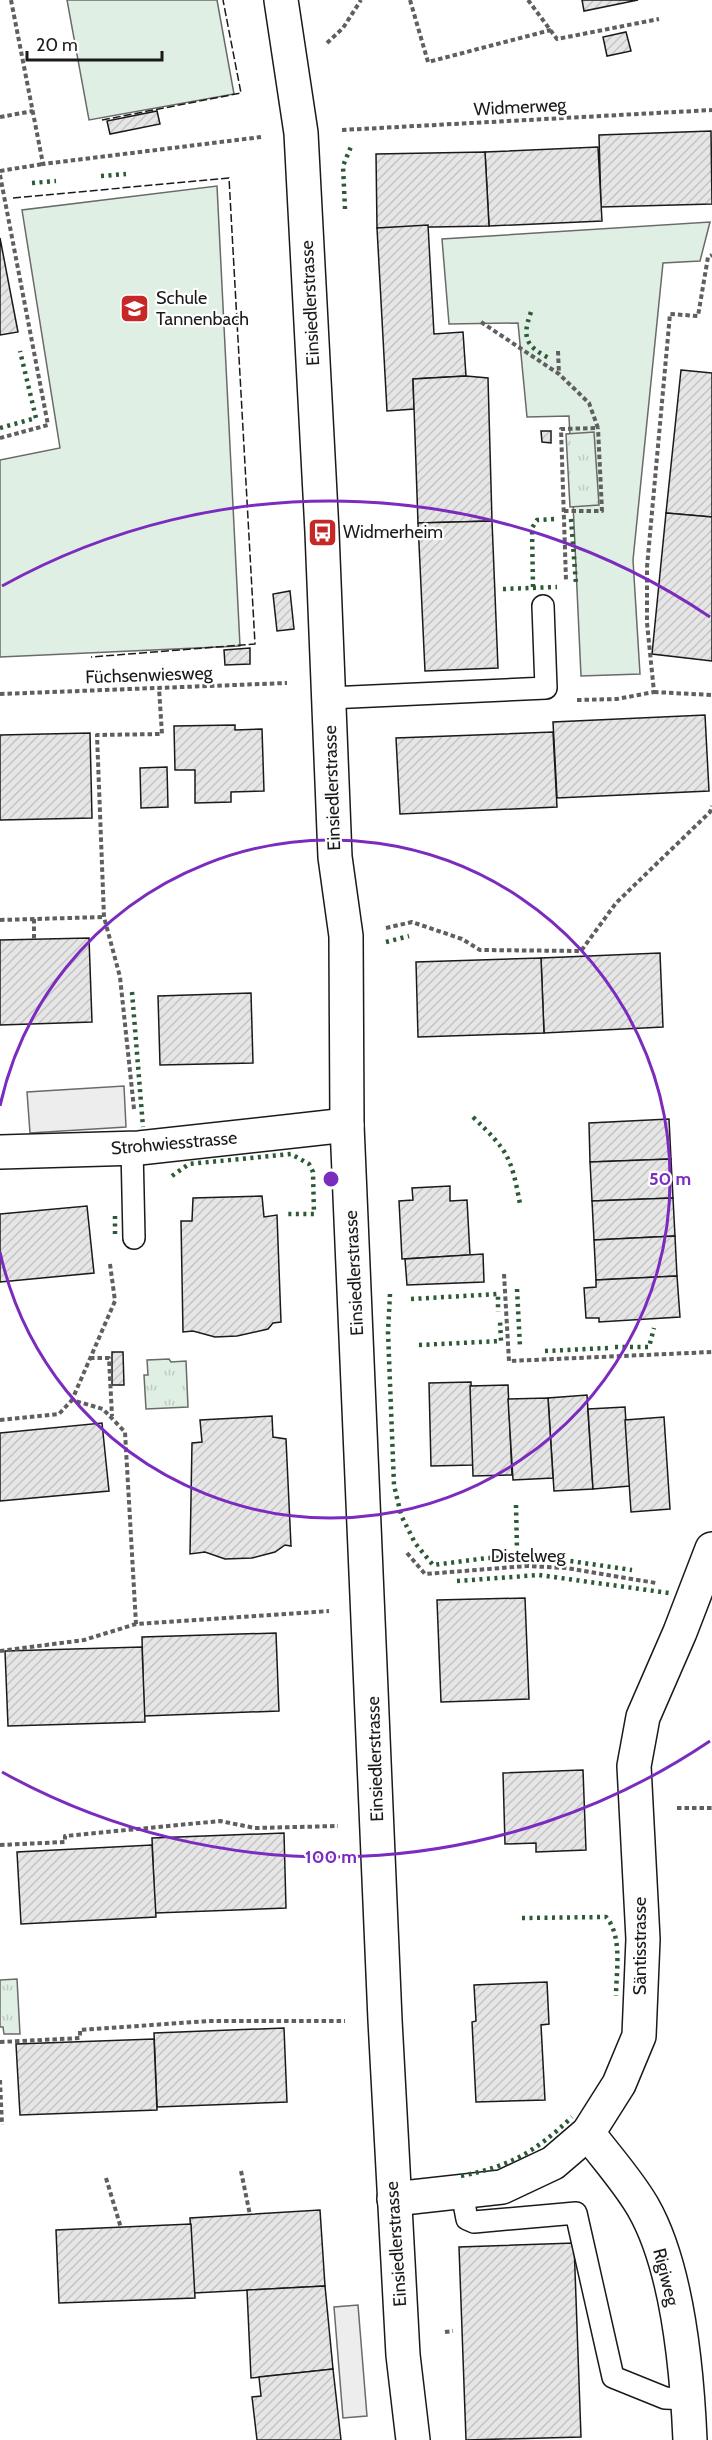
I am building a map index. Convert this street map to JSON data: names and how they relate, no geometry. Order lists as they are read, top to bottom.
{
  "streets": {
    "main road": [
      "Einsiedlerstrasse",
      "Strohwiesstrasse",
      "Säntisstrasse",
      "Rigiweg"
    ],
    "path": ["Widmerweg", "Füchsenwiesweg", "Distelweg"]
  },
  "crossings": [
    ["Einsiedlerstrasse", "Strohwiesstrasse"],
    ["Einsiedlerstrasse", "Säntisstrasse"],
    ["Distelweg", "Säntisstrasse"],
    ["Säntisstrasse", "Rigiweg"]
  ],
  "places": {
    "school or university": ["Schule Tannenbach"],
    "bus stop": ["Widmerheim"]
  },
  "scale_bar": "20 m",
  "rings": ["50 m", "100 m"]
}
